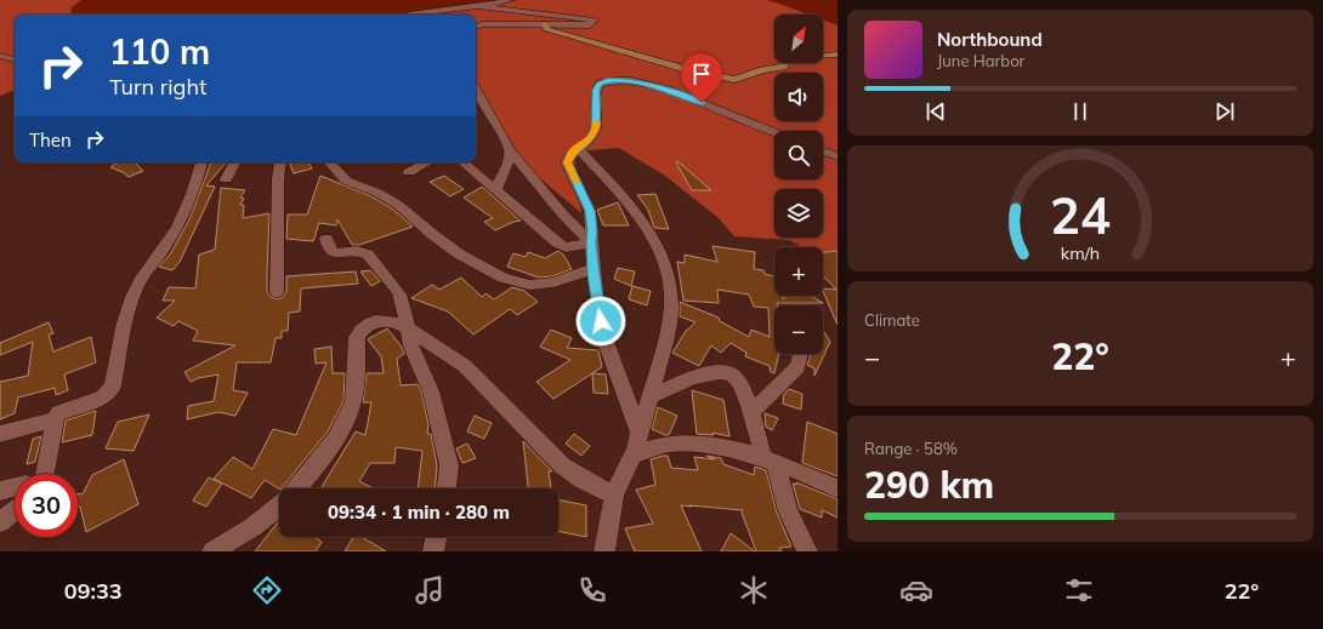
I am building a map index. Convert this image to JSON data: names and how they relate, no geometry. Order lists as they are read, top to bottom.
{
  "north": "top right",
  "page": {
    "map_buttons": ["+", "−"],
    "turn": ["110 m", "Turn right"],
    "song": ["Northbound", "June Harbor"],
    "then": "Then",
    "tile": [
      "Climate",
      ["Range · 58%", "290 km"]
    ],
    "heat": ["−", "22°", "+"],
    "limit": "30",
    "trip": "09:34 · 1 min · 280 m",
    "tabs": ["09:33", "22°"],
    "gauge": ["24", "km/h"]
  }
}
